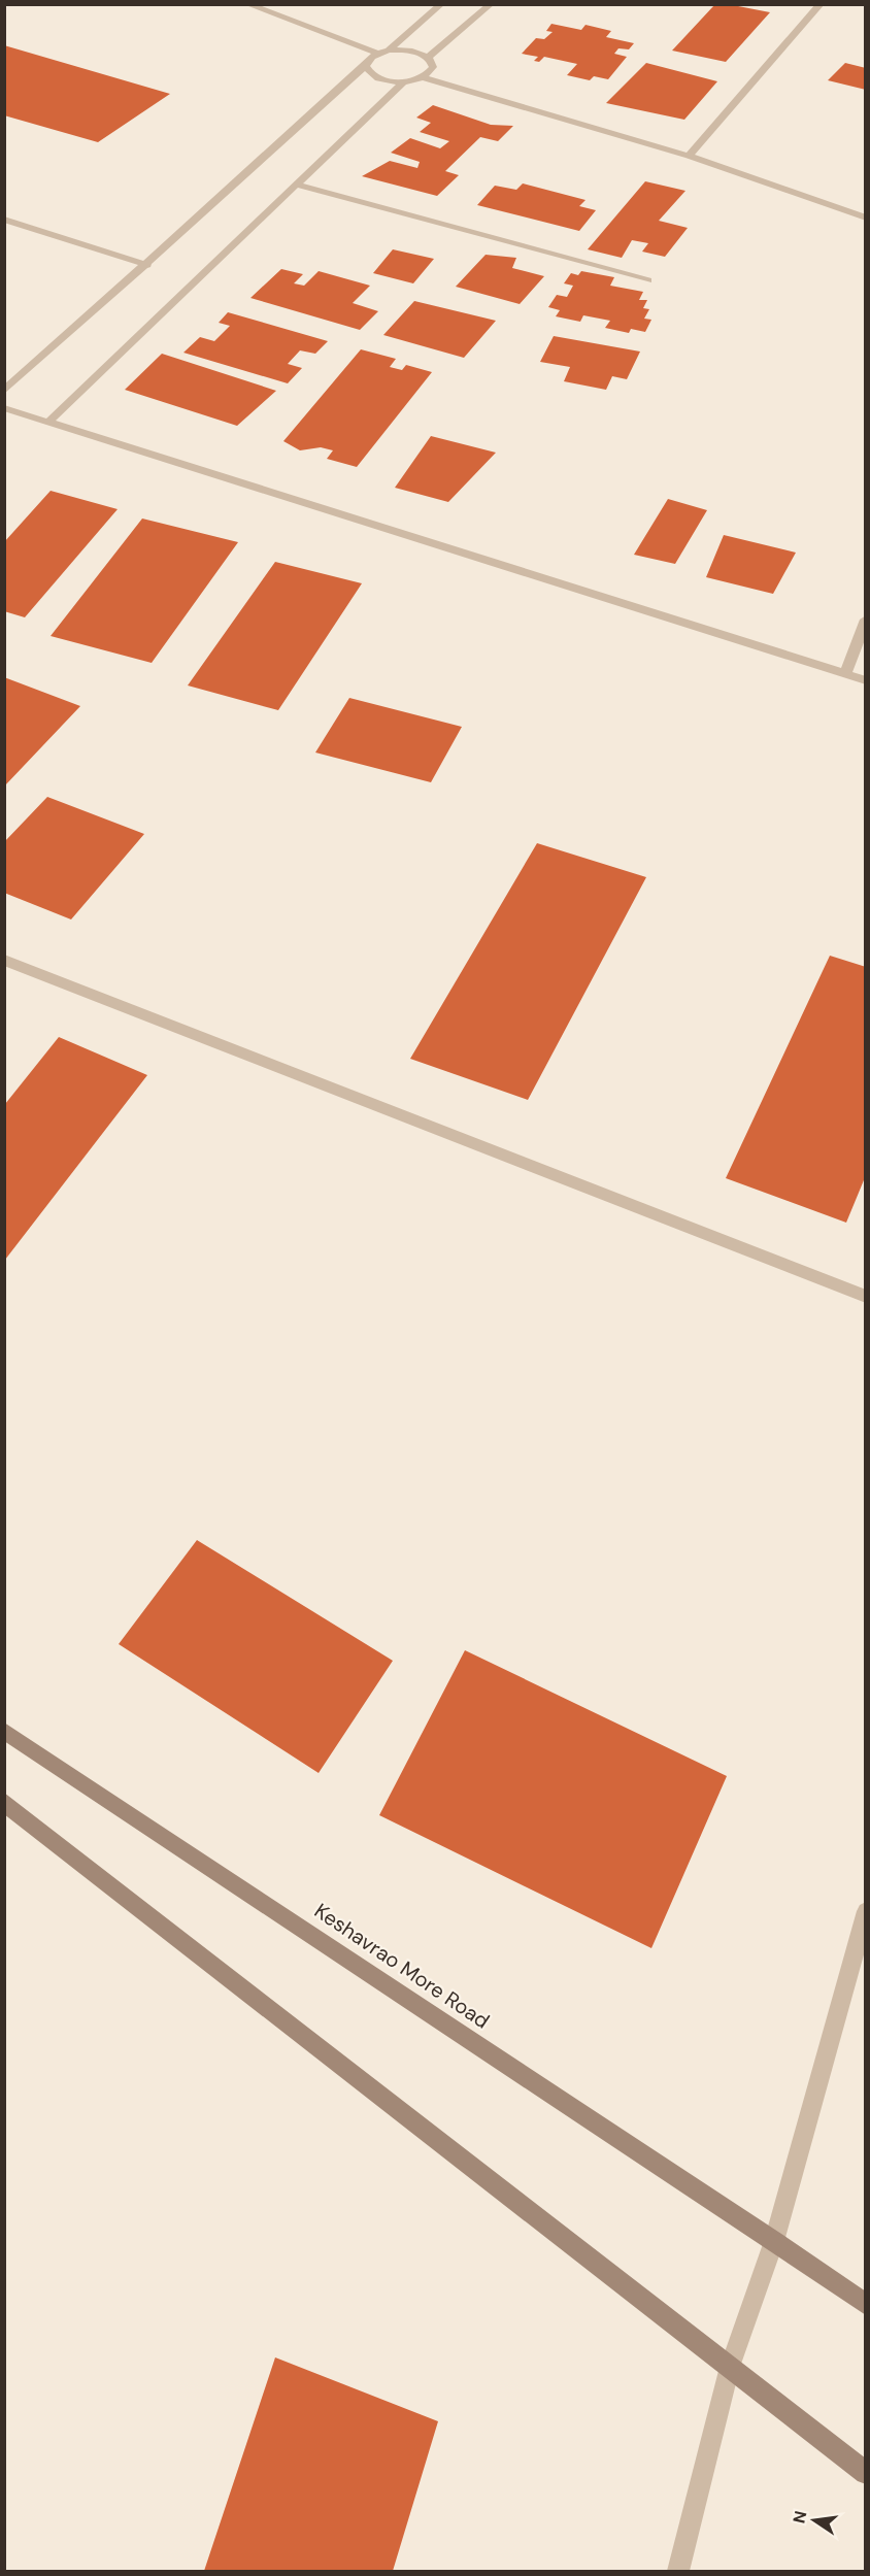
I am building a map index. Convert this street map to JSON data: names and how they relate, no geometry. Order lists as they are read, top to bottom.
{
  "streets": {
    "street": ["Keshavrao More Road"]
  },
  "north": "left"
}
